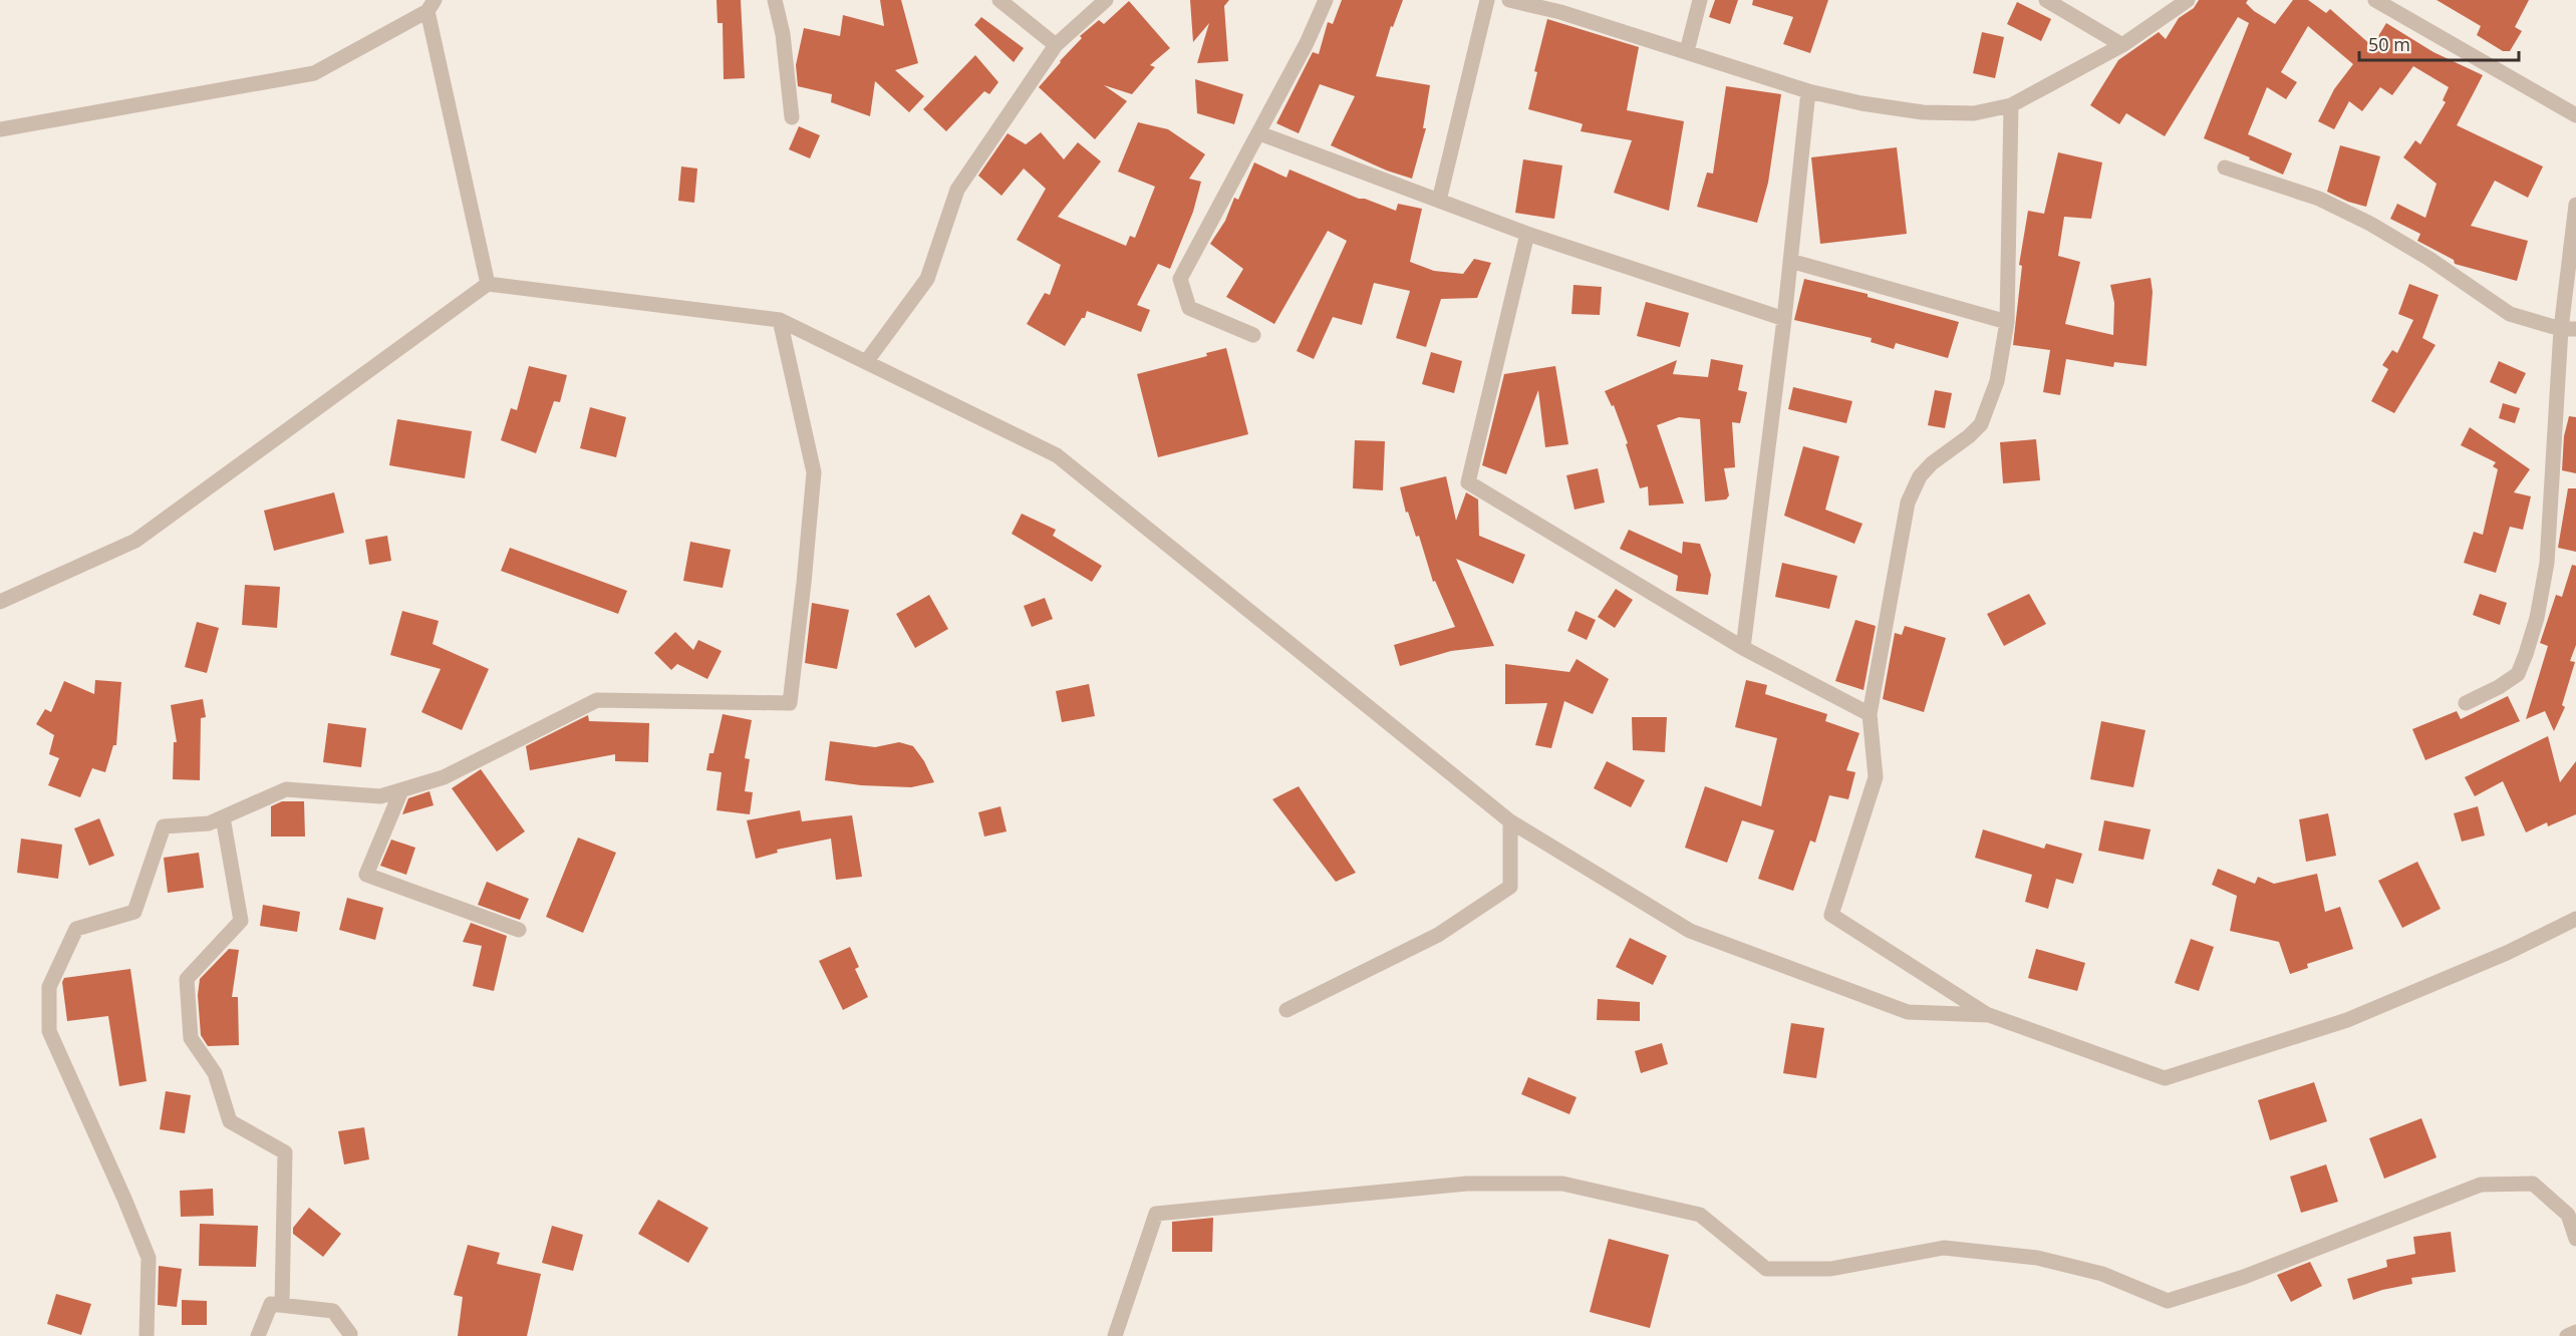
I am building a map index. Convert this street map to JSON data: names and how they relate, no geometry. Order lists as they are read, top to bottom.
{
  "scale_bar": "50 m"
}
